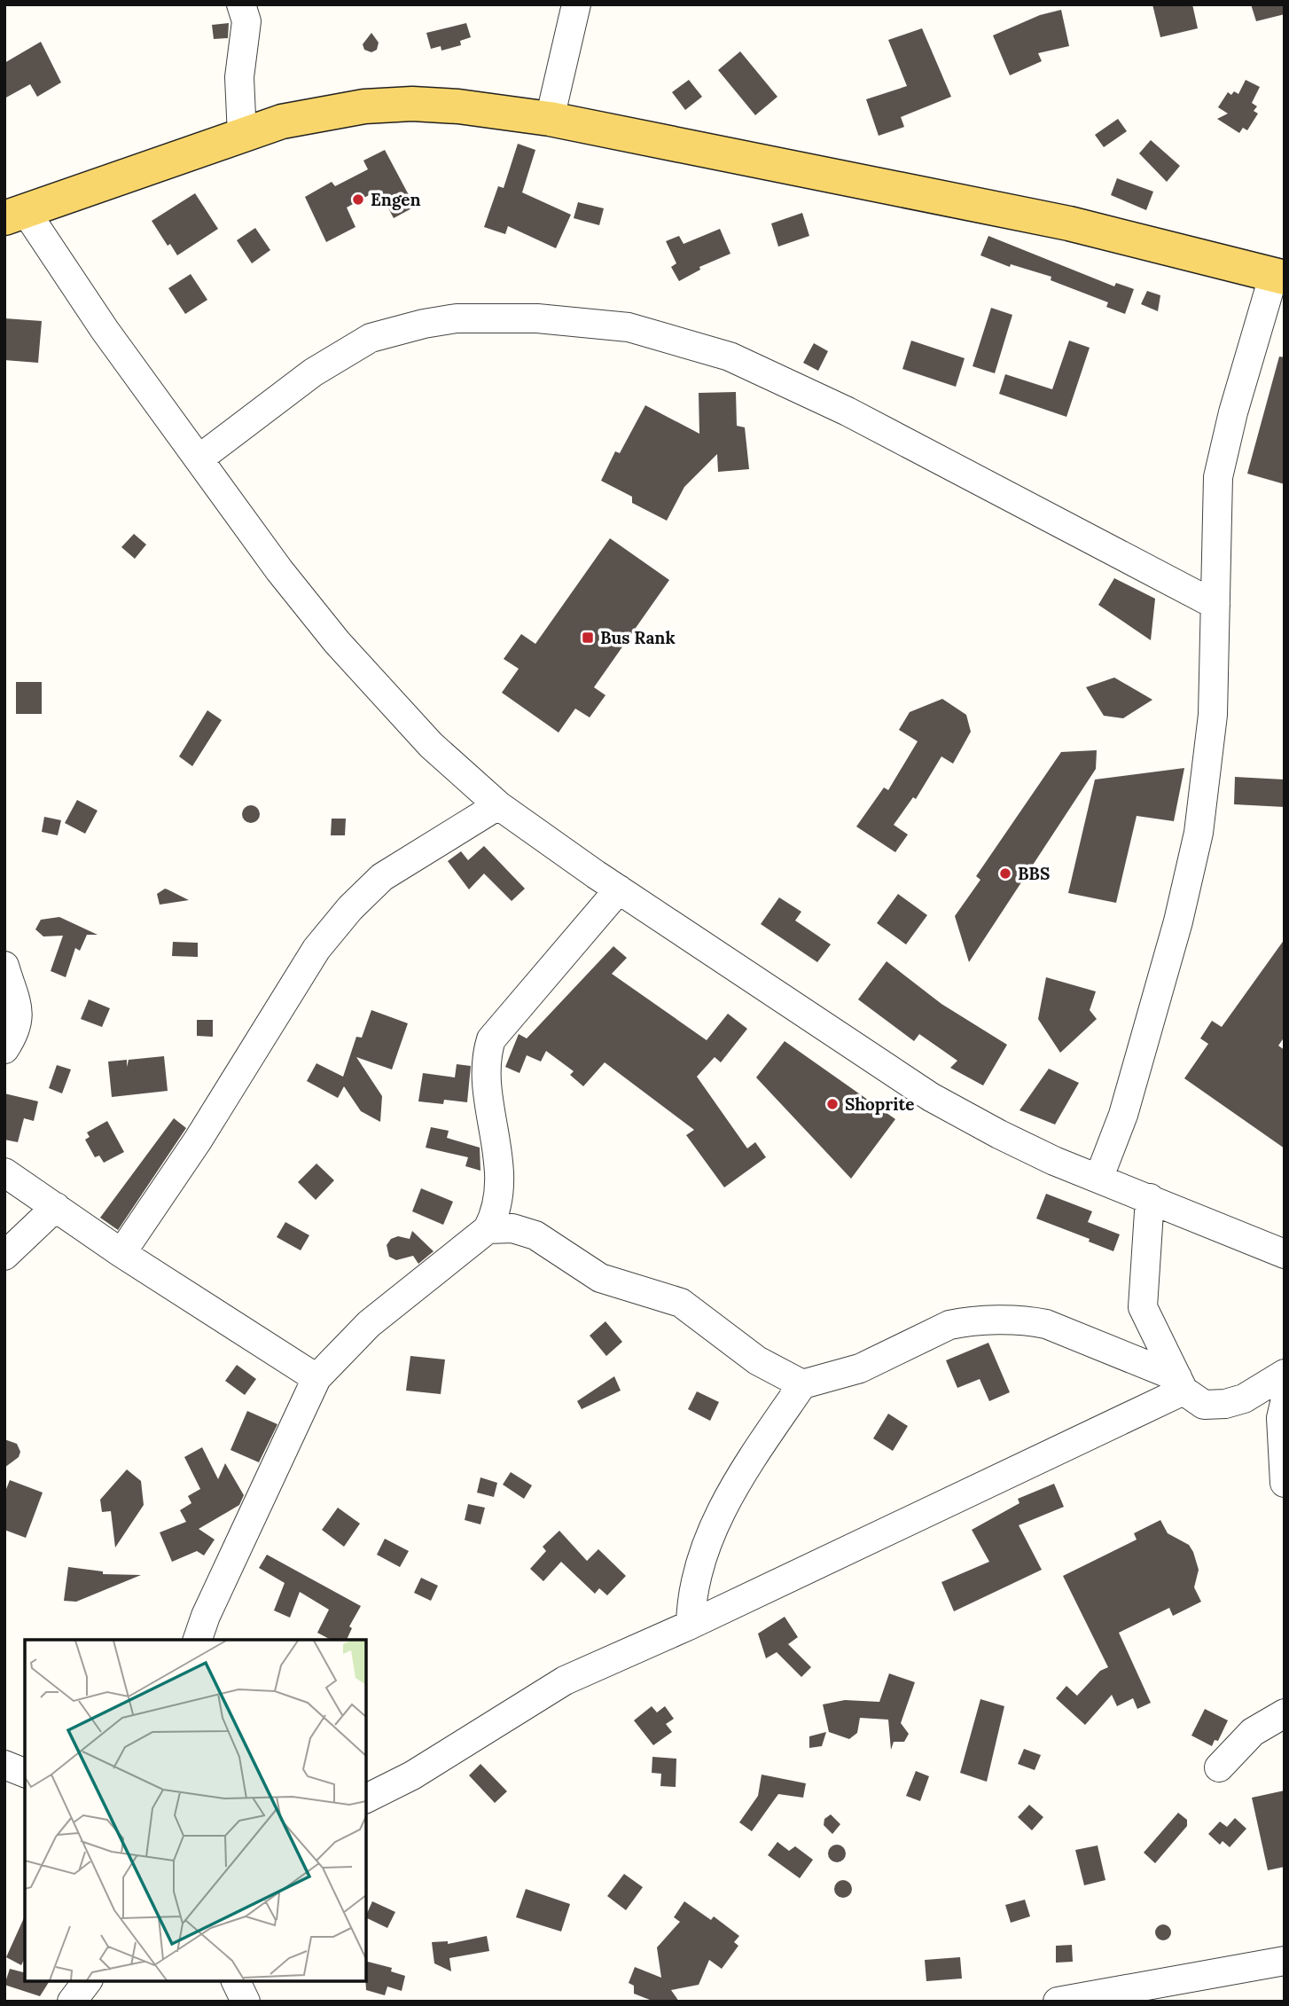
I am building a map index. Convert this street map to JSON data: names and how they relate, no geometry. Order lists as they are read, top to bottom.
{
  "places": {
    "other": ["Engen", "BBS", "Shoprite"],
    "transit": ["Bus Rank"]
  }
}
